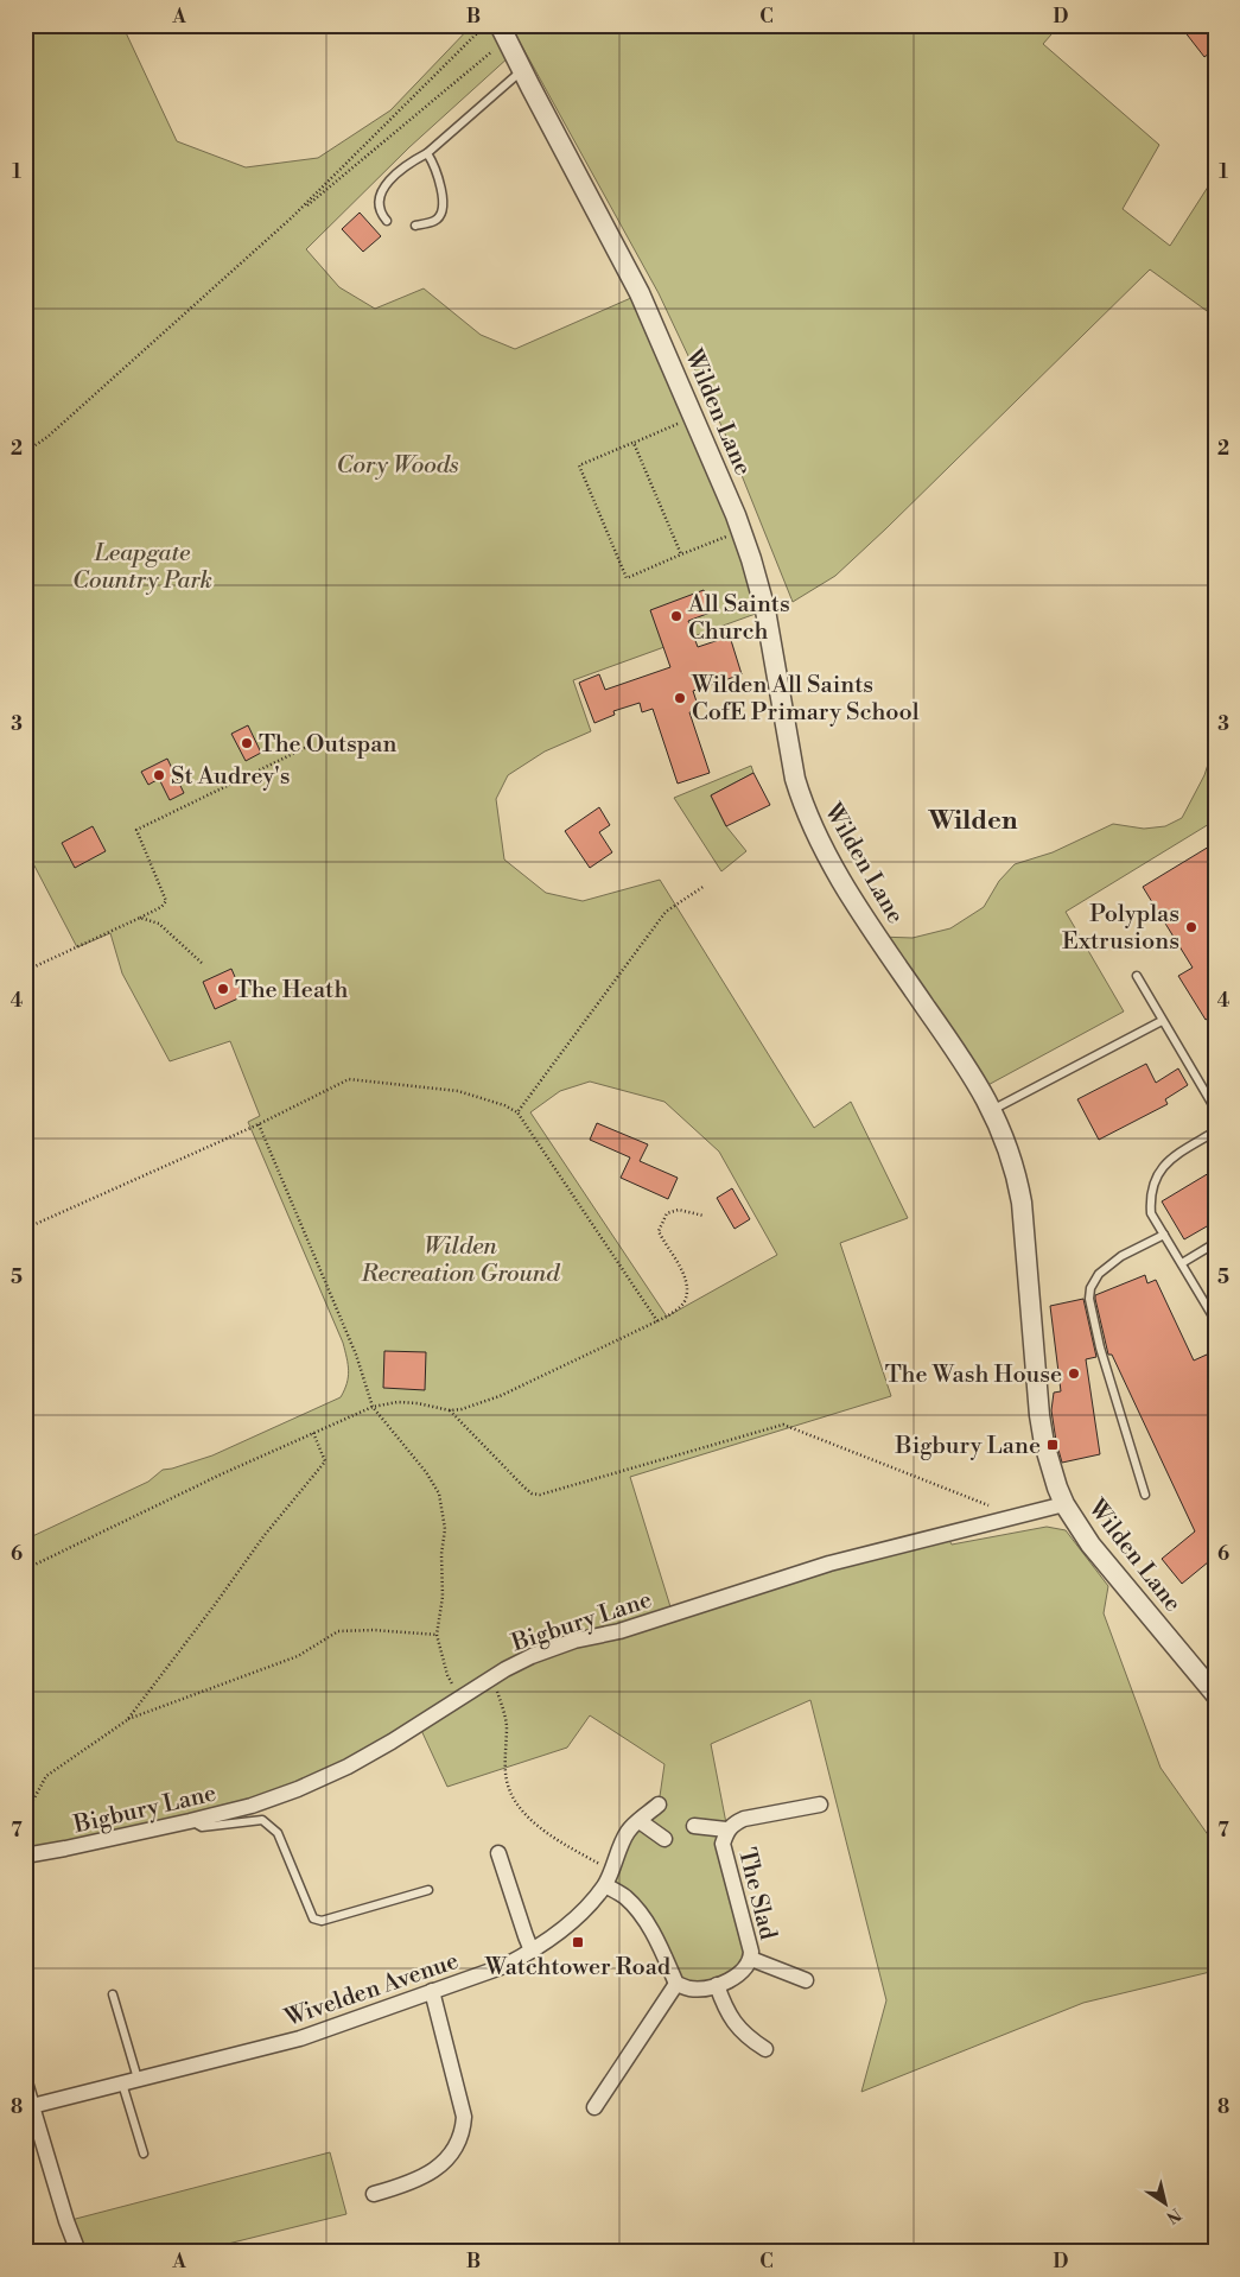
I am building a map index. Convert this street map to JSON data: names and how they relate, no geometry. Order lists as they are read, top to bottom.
{
  "streets": {
    "street": [
      "Wilden Lane",
      "Bigbury Lane",
      "The Slad",
      "Wivelden Avenue"
    ]
  },
  "crossings": [
    ["Wilden Lane", "Bigbury Lane"]
  ],
  "districts": ["Wilden"],
  "parks": ["Cory Woods", "Leapgate Country Park", "Wilden Recreation Ground"],
  "places": {
    "other": [
      "All Saints Church",
      "Wilden All Saints CofE Primary School",
      "The Outspan",
      "St Audrey's",
      "Polyplas Extrusions",
      "The Heath",
      "The Wash House"
    ],
    "transit": ["Bigbury Lane", "Watchtower Road"]
  },
  "north": "bottom right",
  "grid": {
    "columns": [
      "A",
      "B",
      "C",
      "D"
    ],
    "rows": [
      "1",
      "2",
      "3",
      "4",
      "5",
      "6",
      "7",
      "8"
    ]
  }
}
